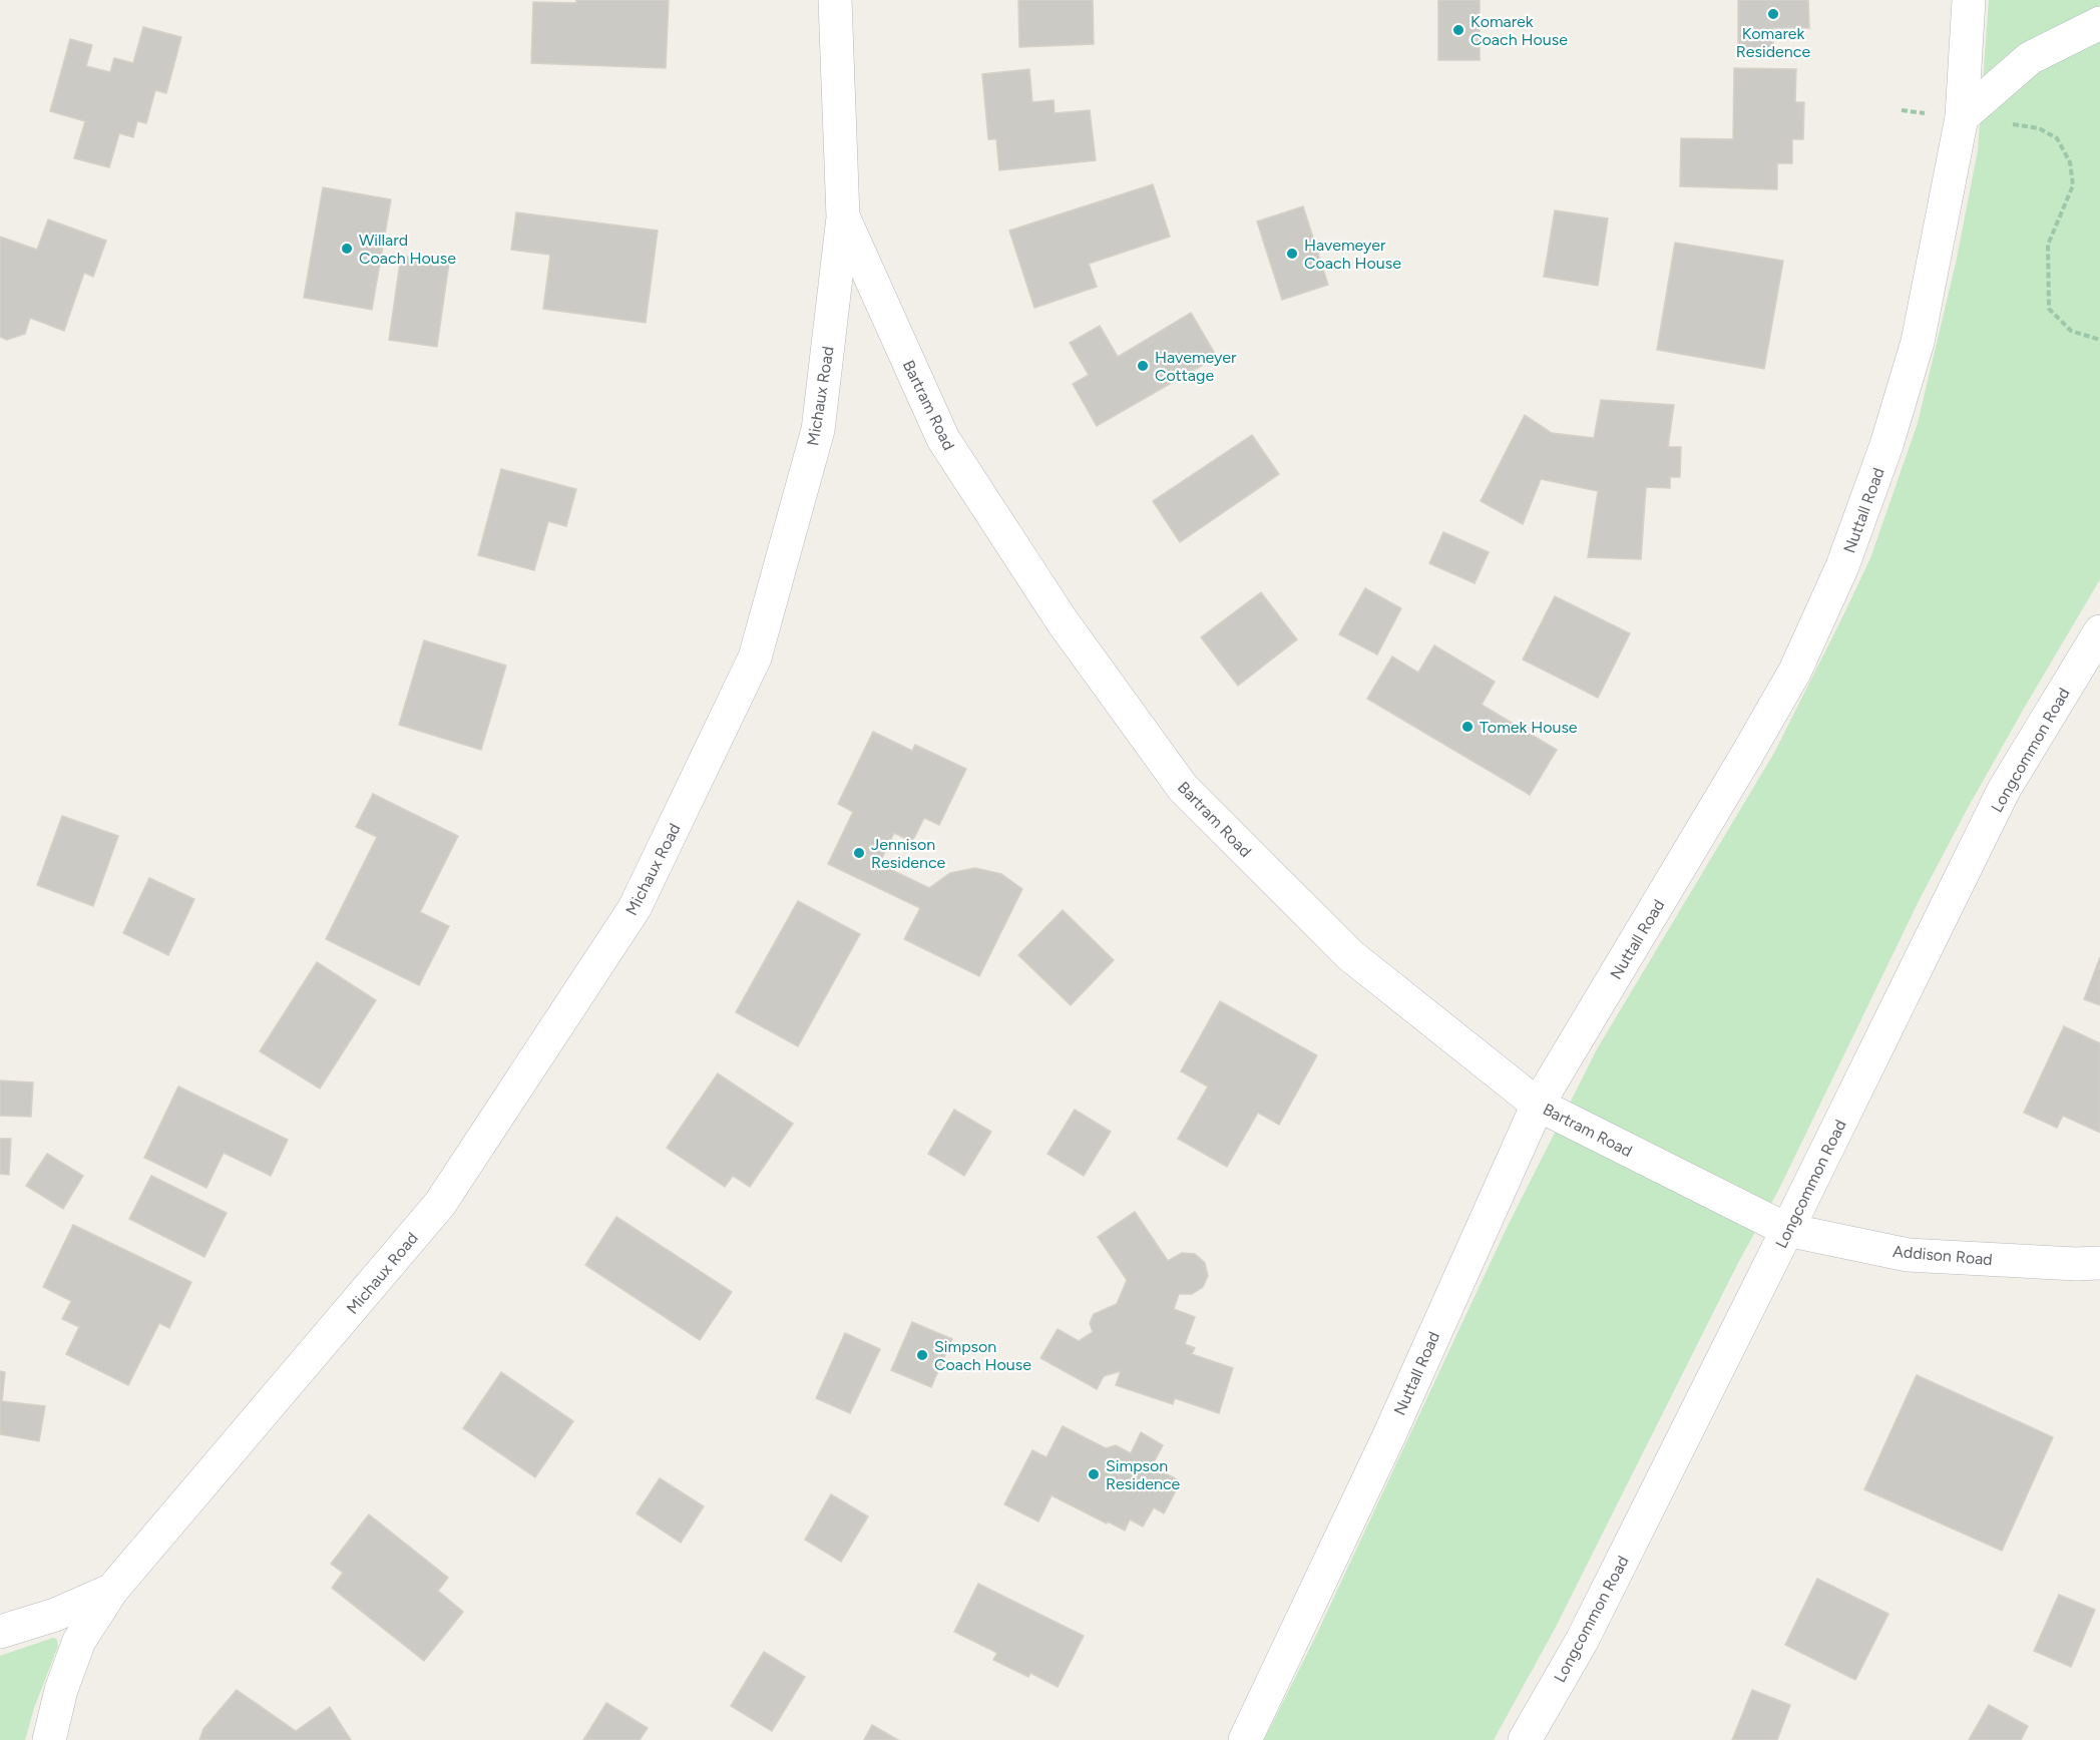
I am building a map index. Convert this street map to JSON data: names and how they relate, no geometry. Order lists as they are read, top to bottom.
{
  "streets": {
    "street": [
      "Michaux Road",
      "Bartram Road",
      "Nuttall Road",
      "Longcommon Road",
      "Addison Road"
    ]
  },
  "crossings": [
    ["Michaux Road", "Bartram Road"],
    ["Bartram Road", "Nuttall Road"],
    ["Bartram Road", "Longcommon Road"],
    ["Bartram Road", "Addison Road"],
    ["Longcommon Road", "Addison Road"]
  ],
  "places": [
    "Komarek Residence",
    "Komarek Coach House",
    "Willard Coach House",
    "Havemeyer Coach House",
    "Havemeyer Cottage",
    "Tomek House",
    "Jennison Residence",
    "Simpson Coach House",
    "Simpson Residence"
  ]
}
